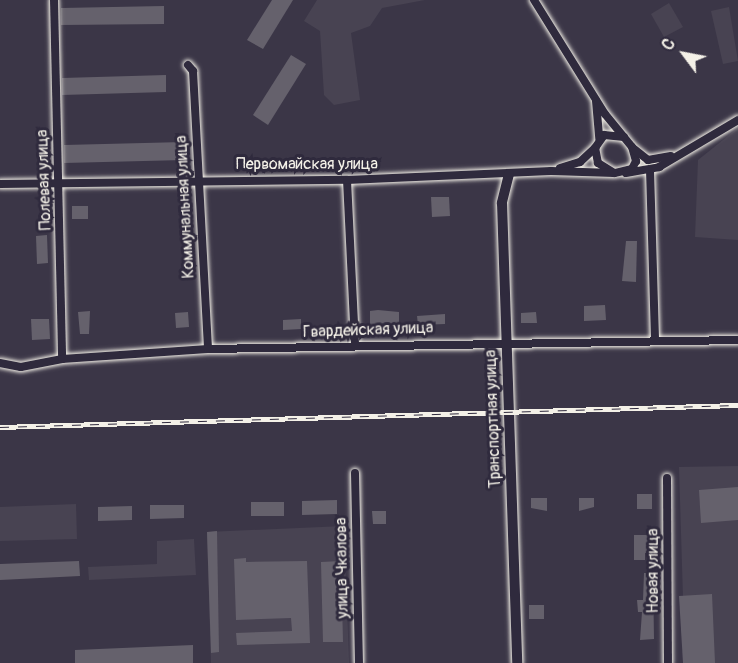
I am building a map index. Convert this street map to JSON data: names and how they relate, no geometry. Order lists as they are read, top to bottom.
{
  "streets": {
    "street": [
      "Первомайская улица",
      "Полевая улица",
      "Коммунальная улица",
      "Гвардейская улица",
      "Транспортная улица",
      "улица Чкалова",
      "Новая улица"
    ]
  },
  "crossings": [
    ["Первомайская улица", "Полевая улица"],
    ["Первомайская улица", "Коммунальная улица"],
    ["Первомайская улица", "Транспортная улица"],
    ["Полевая улица", "Гвардейская улица"],
    ["Коммунальная улица", "Гвардейская улица"],
    ["Гвардейская улица", "Транспортная улица"]
  ],
  "north": "top left"
}
